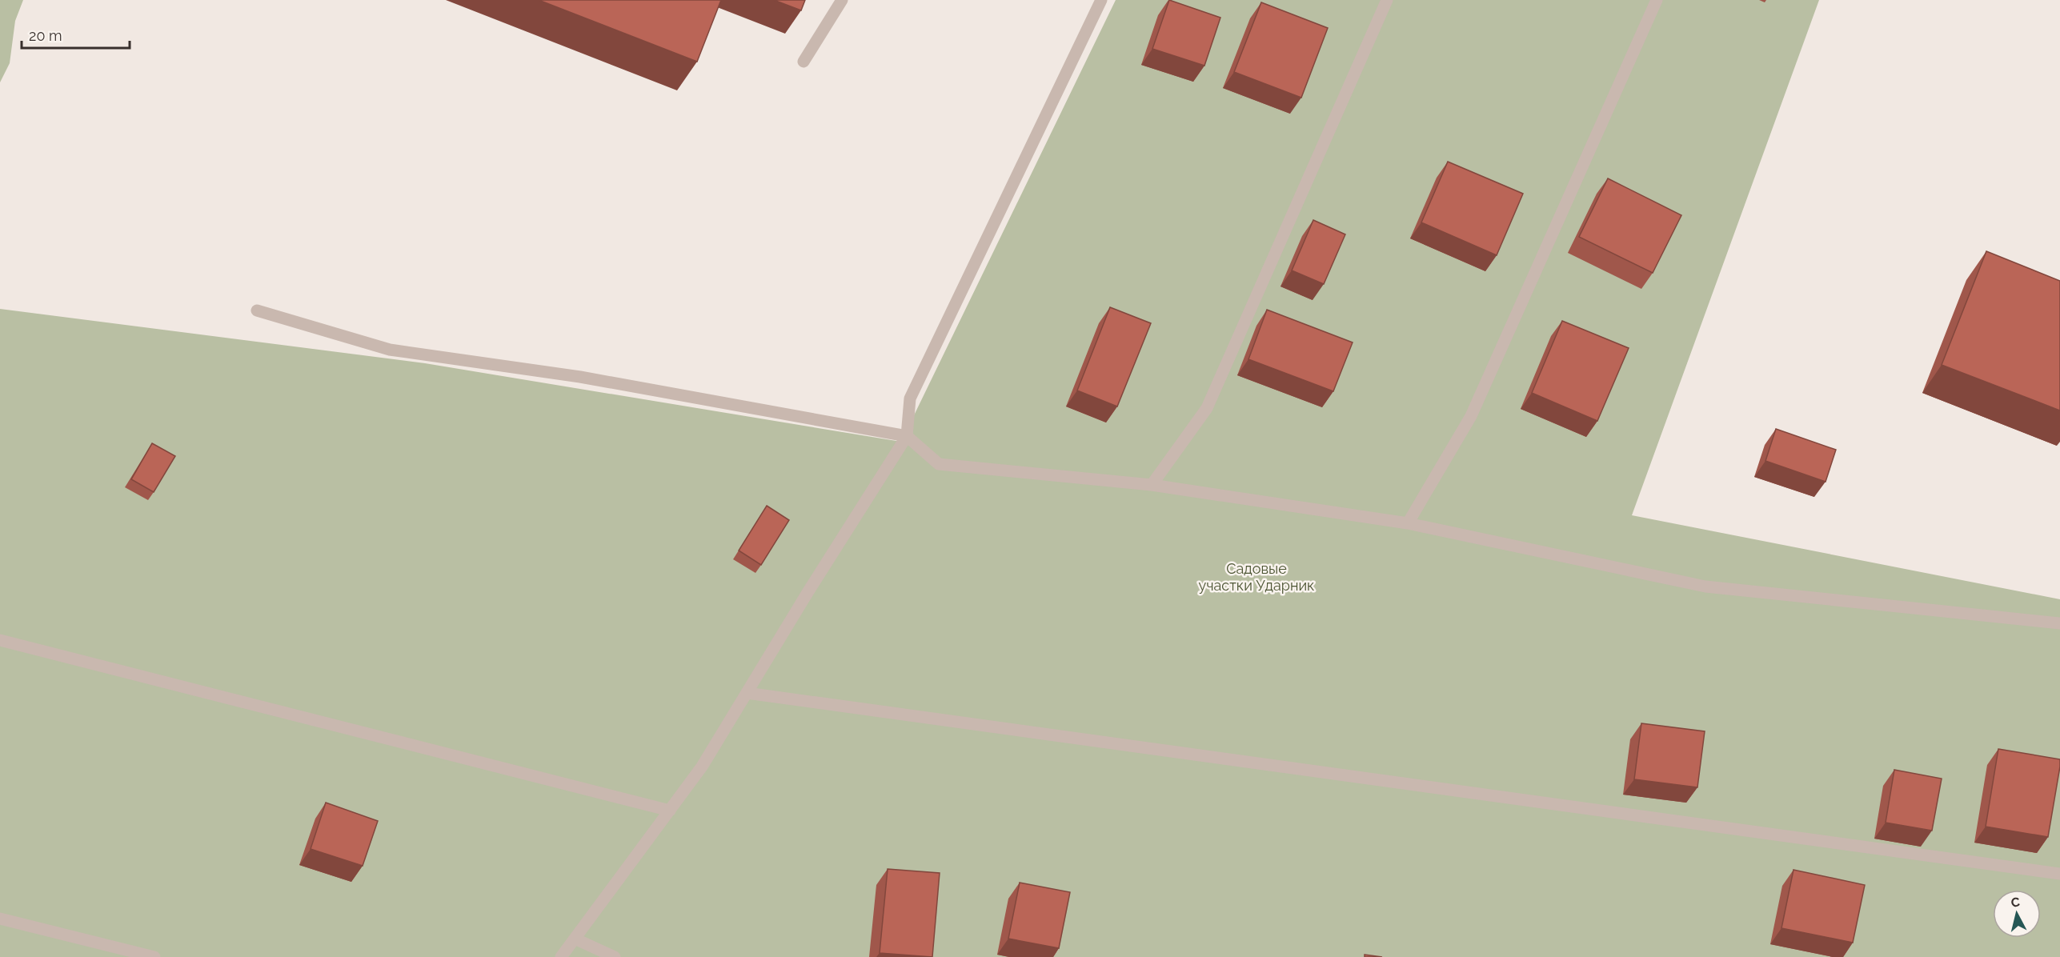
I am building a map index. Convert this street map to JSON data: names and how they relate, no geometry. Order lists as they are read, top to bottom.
{
  "parks": ["Садовые участки Ударник"],
  "scale_bar": "20 m",
  "north": "top"
}
